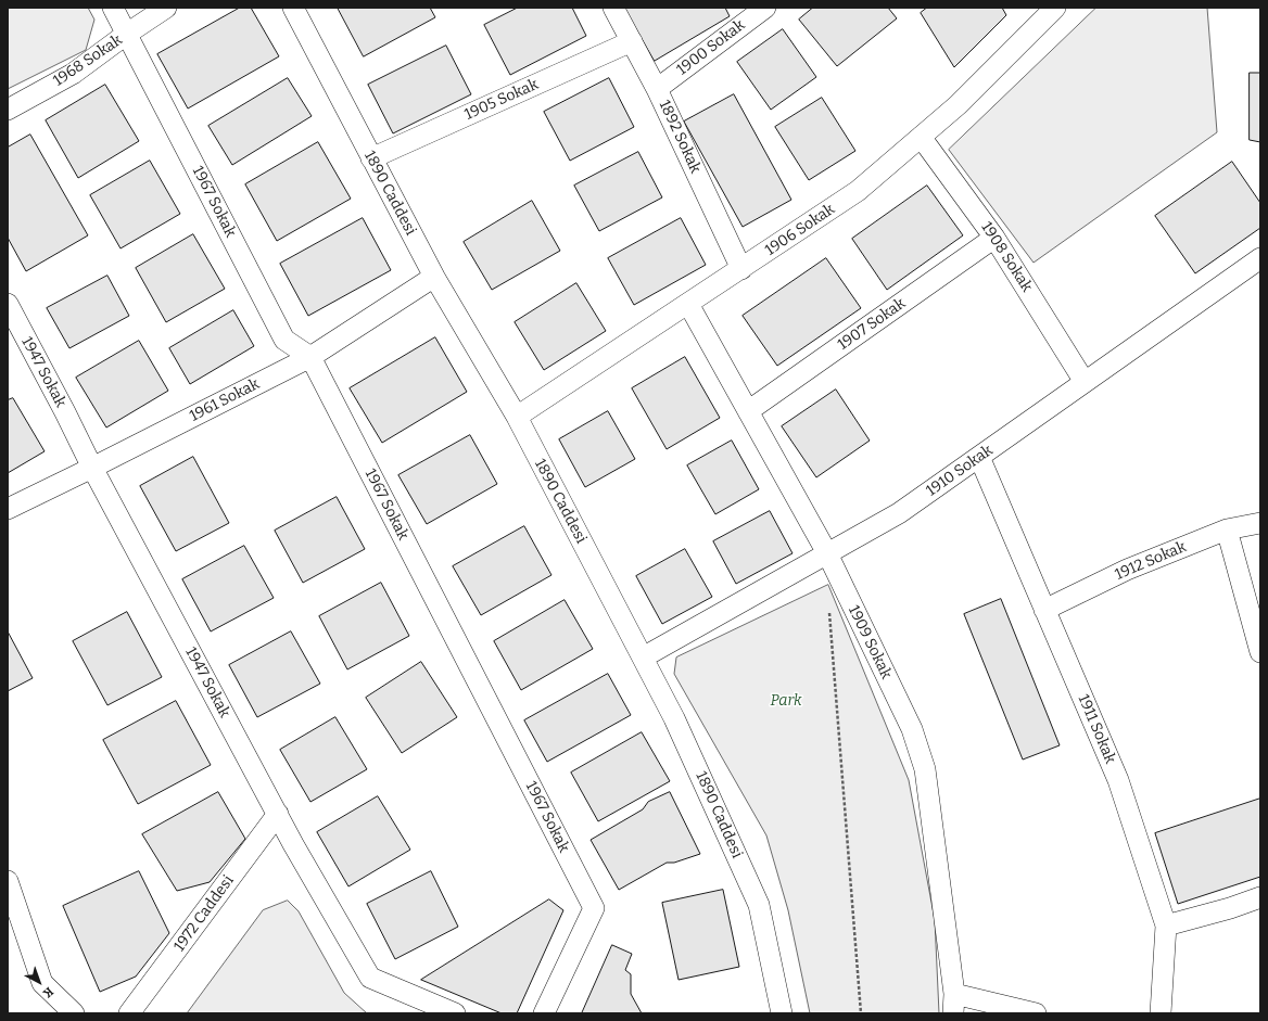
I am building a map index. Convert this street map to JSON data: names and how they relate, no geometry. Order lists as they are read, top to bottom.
{
  "streets": {
    "street": [
      "1900 Sokak",
      "1968 Sokak",
      "1905 Sokak",
      "1892 Sokak",
      "1890 Caddesi",
      "1967 Sokak",
      "1906 Sokak",
      "1908 Sokak",
      "1907 Sokak",
      "1947 Sokak",
      "1961 Sokak",
      "1910 Sokak",
      "1912 Sokak",
      "1909 Sokak",
      "1911 Sokak",
      "1972 Caddesi"
    ]
  },
  "crossings": [
    ["1900 Sokak", "1892 Sokak"],
    ["1968 Sokak", "1967 Sokak"],
    ["1905 Sokak", "1892 Sokak"],
    ["1905 Sokak", "1890 Caddesi"],
    ["1892 Sokak", "1906 Sokak"],
    ["1890 Caddesi", "1906 Sokak"],
    ["1890 Caddesi", "1961 Sokak"],
    ["1890 Caddesi", "1910 Sokak"],
    ["1967 Sokak", "1961 Sokak"],
    ["1906 Sokak", "1908 Sokak"],
    ["1906 Sokak", "1909 Sokak"],
    ["1908 Sokak", "1907 Sokak"],
    ["1908 Sokak", "1910 Sokak"],
    ["1907 Sokak", "1909 Sokak"],
    ["1947 Sokak", "1961 Sokak"],
    ["1947 Sokak", "1972 Caddesi"],
    ["1910 Sokak", "1909 Sokak"],
    ["1910 Sokak", "1911 Sokak"],
    ["1912 Sokak", "1911 Sokak"]
  ],
  "parks": ["Park"],
  "north": "bottom right"
}
